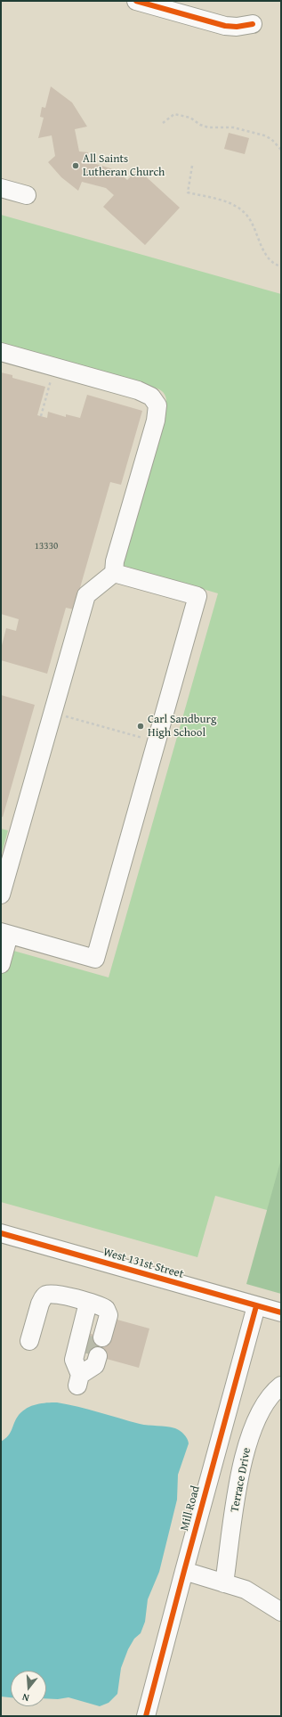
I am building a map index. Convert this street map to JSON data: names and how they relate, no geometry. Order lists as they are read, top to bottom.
{
  "streets": {
    "street": ["West 131st Street", "Terrace Drive", "Mill Road"]
  },
  "crossings": [
    ["West 131st Street", "Mill Road"]
  ],
  "places": ["All Saints Lutheran Church", "Carl Sandburg High School"],
  "house_numbers": ["13330"],
  "north": "bottom"
}
